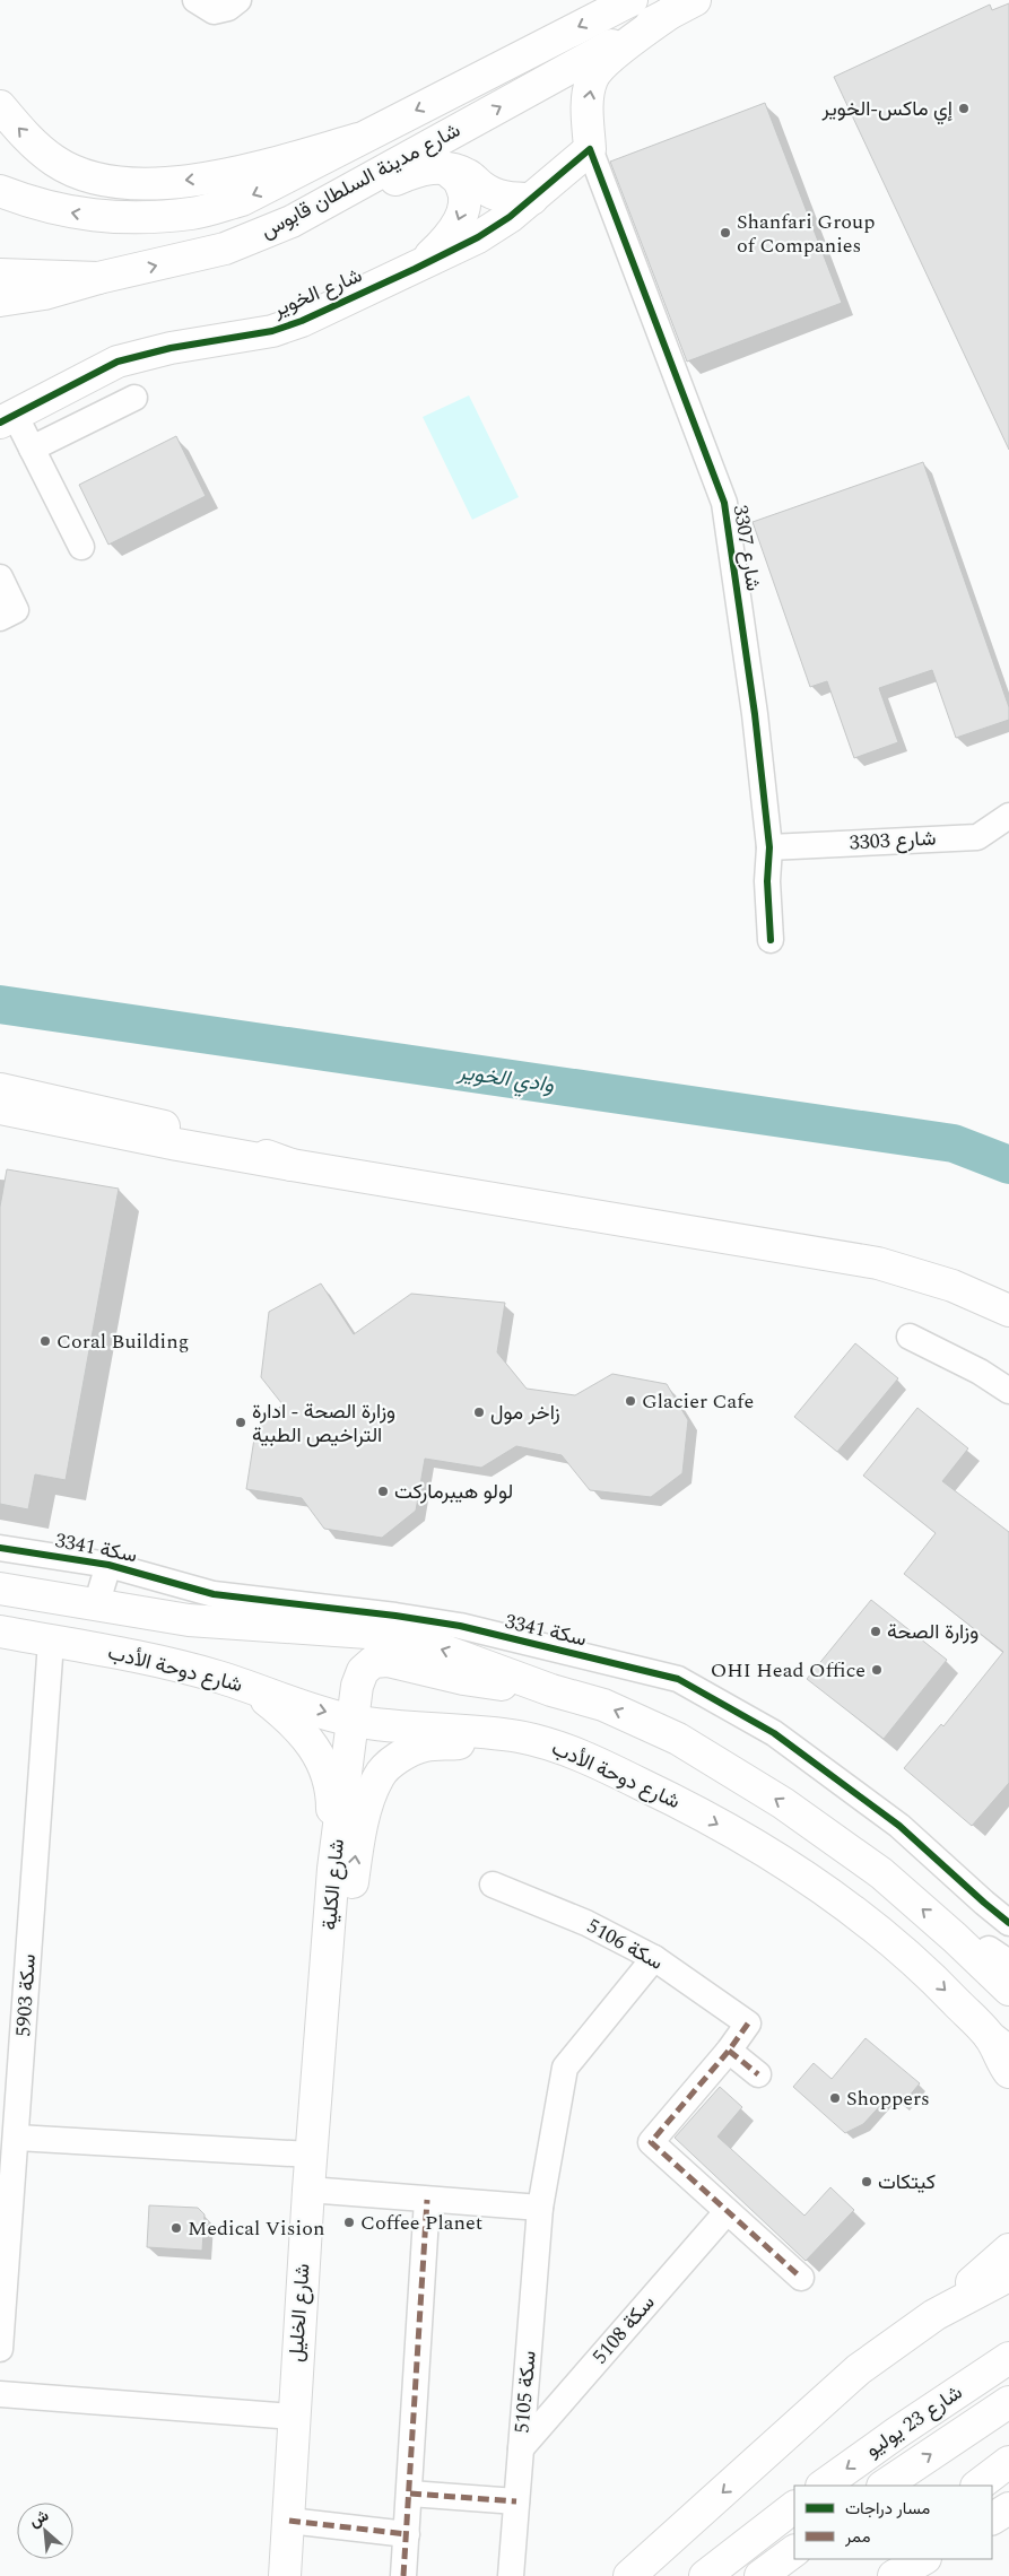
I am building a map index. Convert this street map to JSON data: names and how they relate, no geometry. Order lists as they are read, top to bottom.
{
  "streets": {
    "main road": [
      "شارع مدينة السلطان قابوس",
      "شارع الخوير",
      "شارع دوحة الأدب",
      "شارع الكلية",
      "شارع الخليل",
      "شارع 23 يوليو"
    ],
    "street": [
      "3307 شارع",
      "3303 شارع",
      "سكة 3341",
      "سكة 5106",
      "سكة 5903",
      "سكة 5108",
      "سكة 5105"
    ]
  },
  "crossings": [
    ["شارع الخوير", "3307 شارع"],
    ["3307 شارع", "3303 شارع"],
    ["شارع دوحة الأدب", "شارع الكلية"],
    ["شارع دوحة الأدب", "سكة 5903"],
    ["شارع الكلية", "شارع الخليل"],
    ["سكة 5106", "سكة 5105"],
    ["سكة 5108", "سكة 5105"]
  ],
  "water": ["وادي الخوير"],
  "places": [
    "إي ماكس-الخوير",
    "Shanfari Group of Companies",
    "Coral Building",
    "Glacier Cafe",
    "زاخر مول",
    "وزارة الصحة - ادارة التراخيص الطبية",
    "لولو هيبرماركت",
    "وزارة الصحة",
    "OHI Head Office",
    "Shoppers",
    "كيتكات",
    "Coffee Planet",
    "Medical Vision"
  ],
  "legend": ["مسار دراجات", "ممر"],
  "north": "top left"
}
